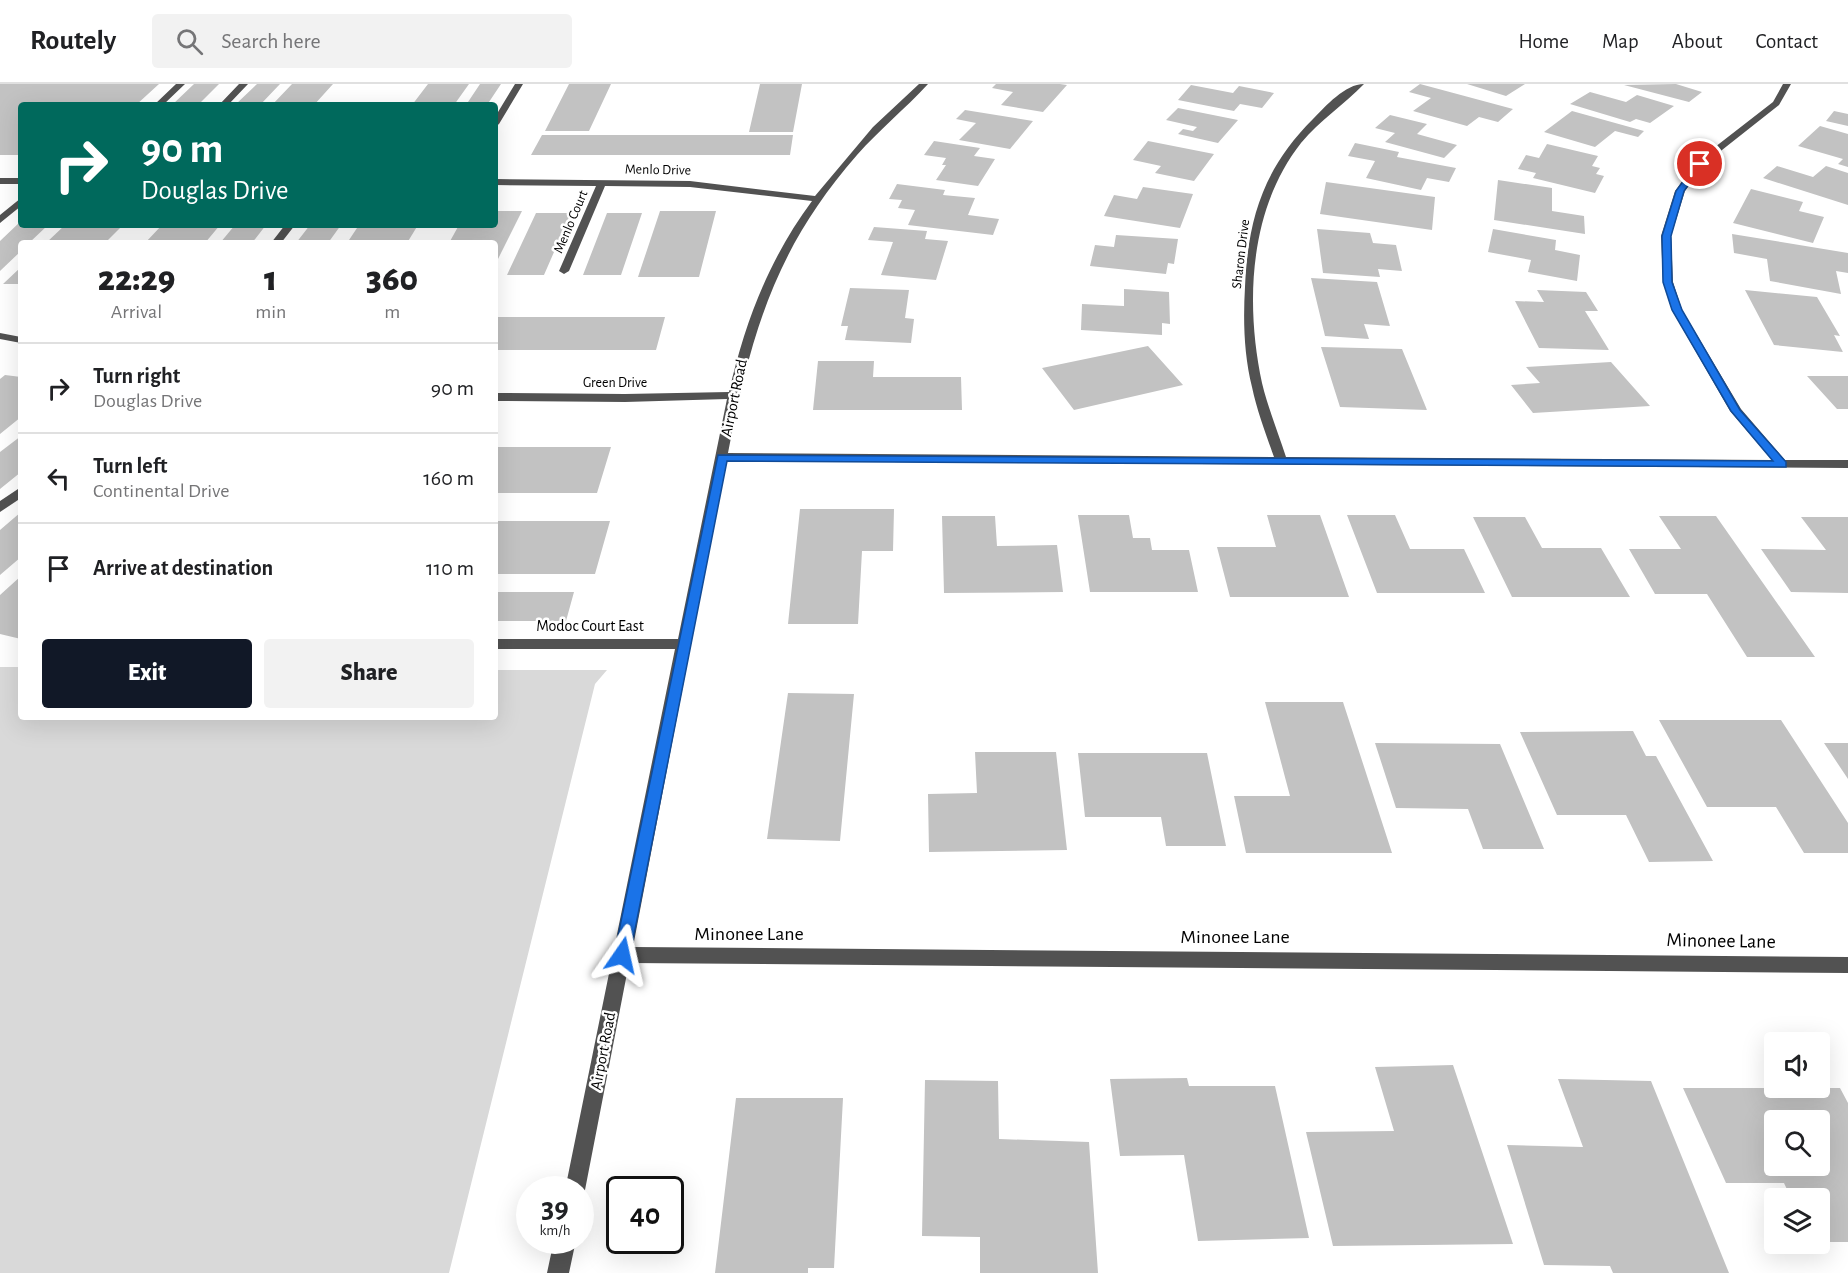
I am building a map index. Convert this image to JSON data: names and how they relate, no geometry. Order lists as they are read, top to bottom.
{
  "streets": {
    "street": [
      "Menlo Drive",
      "Menlo Court",
      "Sharon Drive",
      "Green Drive",
      "Airport Road",
      "Modoc Court East",
      "Minonee Lane"
    ]
  },
  "crossings": [
    ["Menlo Drive", "Menlo Court"],
    ["Menlo Drive", "Airport Road"],
    ["Green Drive", "Airport Road"],
    ["Airport Road", "Modoc Court East"],
    ["Airport Road", "Minonee Lane"]
  ],
  "page": {
    "header": "Routely",
    "search": "Search here",
    "nav": [
      "Home",
      "Map",
      "About",
      "Contact"
    ],
    "turn": ["90 m", "Douglas Drive"],
    "eta": [
      "22:29",
      "Arrival",
      "1",
      "min",
      "360",
      "m"
    ],
    "list": [
      {
        "name": "Turn right",
        "note": "Douglas Drive",
        "value": "90 m"
      },
      {
        "name": "Turn left",
        "note": "Continental Drive",
        "value": "160 m"
      },
      {
        "name": "Arrive at destination",
        "value": "110 m"
      }
    ],
    "buttons": ["Exit", "Share"],
    "speed": "39 km/h",
    "limit": "40"
  }
}
